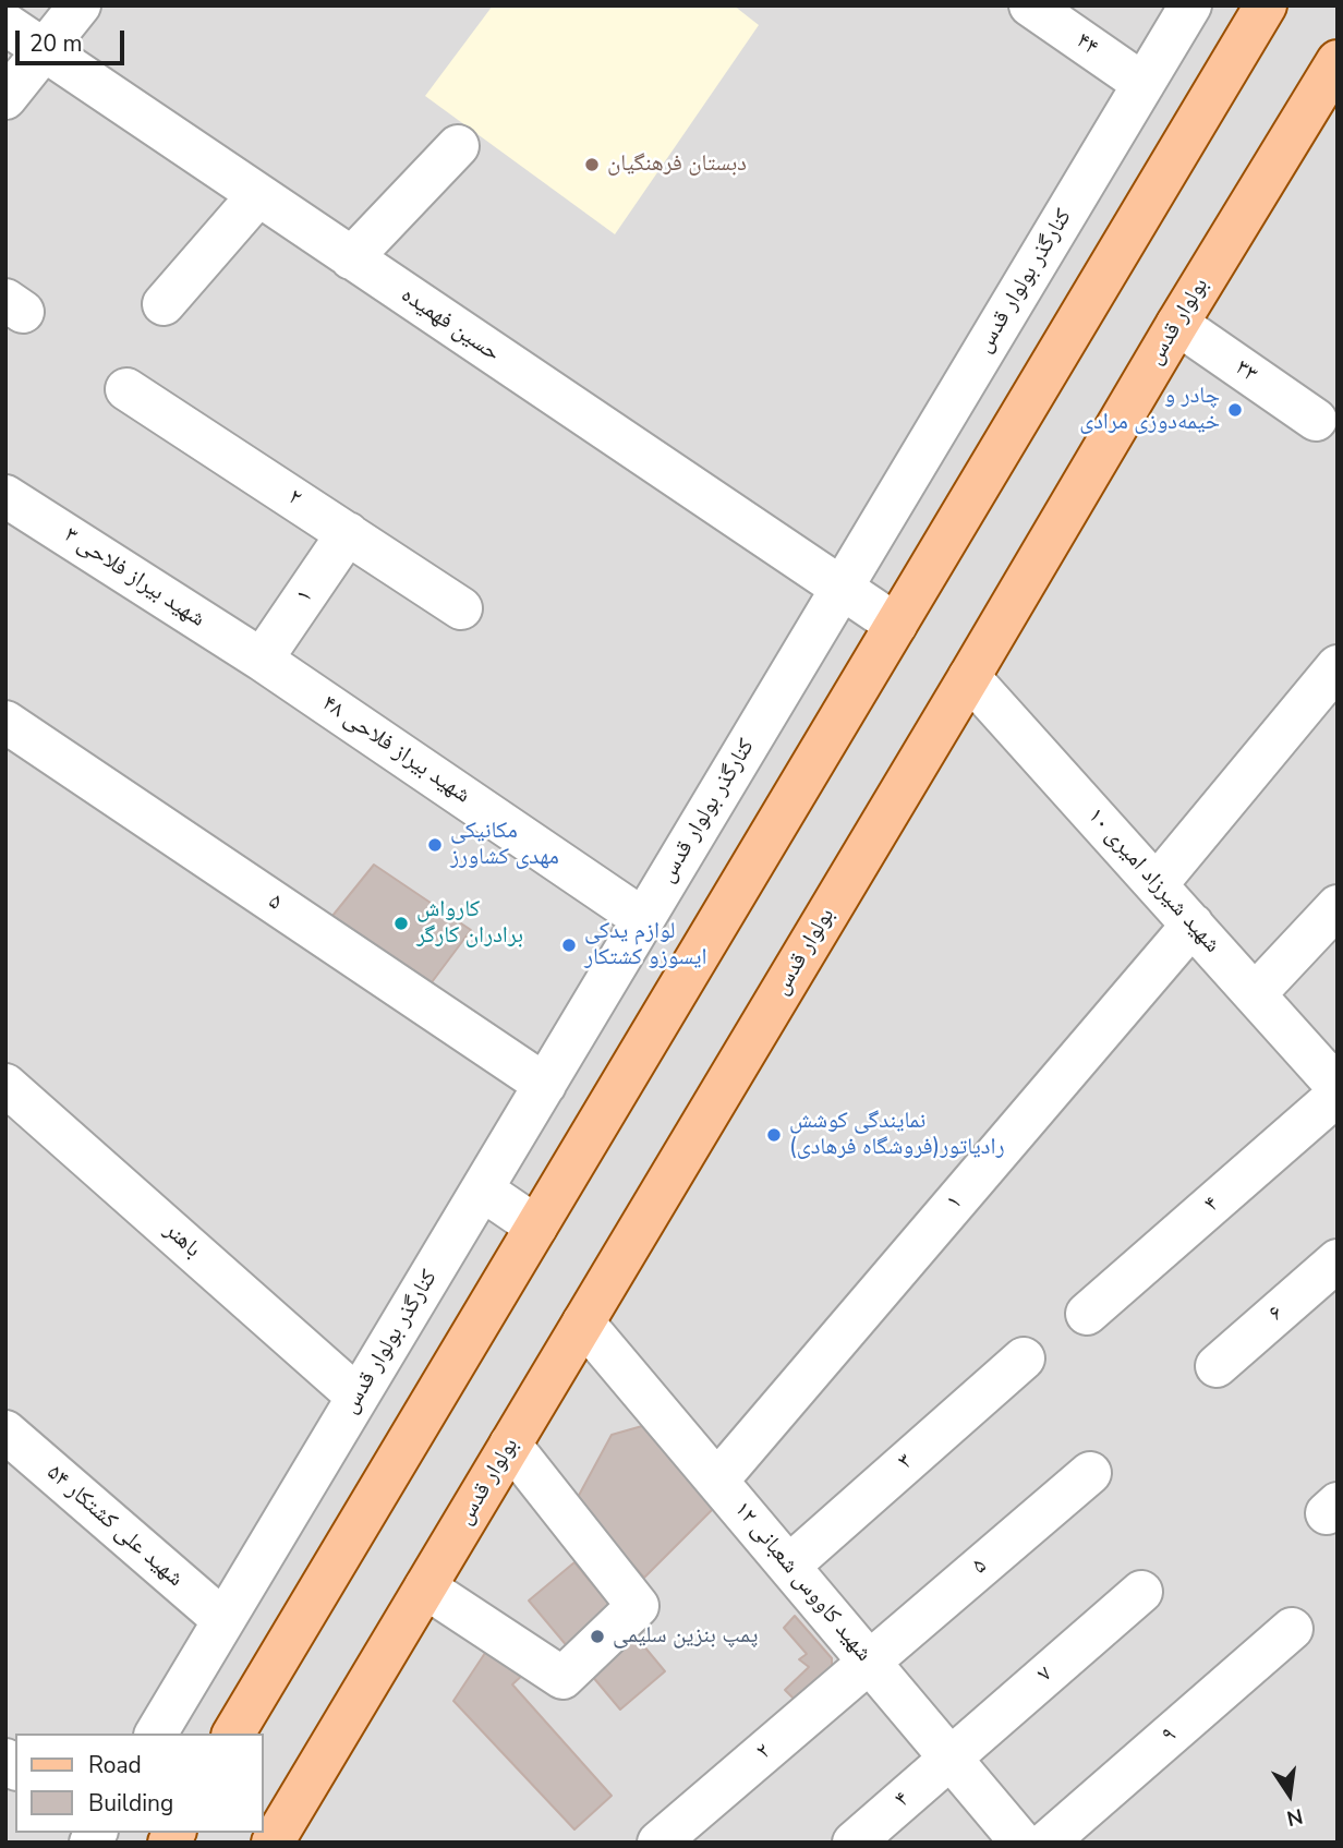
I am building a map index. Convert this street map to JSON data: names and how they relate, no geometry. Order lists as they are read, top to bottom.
{
  "streets": {
    "main road": ["بولوار قدس"],
    "street": [
      "۴۴",
      "کنارگذر بولوار قدس",
      "حسین فهمیده",
      "۳۳",
      "۲",
      "شهید بیراز فلاحی ۳",
      "۱",
      "شهید بیراز فلاحی ۴۸",
      "شهید شیرزاد امیری ۱۰",
      "۵",
      "۴",
      "باهنر",
      "۶",
      "۳",
      "شهید علی کشتکار ۵۴",
      "شهید کاووس شعبانی ۱۲",
      "۷",
      "۹"
    ]
  },
  "crossings": [
    ["۴۴", "کنارگذر بولوار قدس"],
    ["کنارگذر بولوار قدس", "حسین فهمیده"],
    ["کنارگذر بولوار قدس", "شهید بیراز فلاحی ۴۸"],
    ["کنارگذر بولوار قدس", "۵"],
    ["کنارگذر بولوار قدس", "باهنر"],
    ["کنارگذر بولوار قدس", "شهید علی کشتکار ۵۴"],
    ["بولوار قدس", "۳۳"],
    ["بولوار قدس", "شهید شیرزاد امیری ۱۰"],
    ["بولوار قدس", "شهید کاووس شعبانی ۱۲"],
    ["۲", "۱"],
    ["۲", "۵"],
    ["۲", "شهید کاووس شعبانی ۱۲"],
    ["شهید بیراز فلاحی ۳", "۱"],
    ["شهید بیراز فلاحی ۳", "شهید بیراز فلاحی ۴۸"],
    ["۱", "شهید بیراز فلاحی ۴۸"],
    ["۱", "شهید شیرزاد امیری ۱۰"],
    ["۱", "شهید کاووس شعبانی ۱۲"],
    ["۵", "شهید کاووس شعبانی ۱۲"],
    ["۴", "شهید کاووس شعبانی ۱۲"],
    ["۴", "۷"],
    ["۳", "شهید کاووس شعبانی ۱۲"],
    ["شهید کاووس شعبانی ۱۲", "۷"]
  ],
  "places": [
    "دبستان فرهنگیان",
    "چادر و خیمه‌دوزی مرادی",
    "مکانیکی مهدی کشاورز",
    "کارواش برادران کارگر",
    "لوازم یدکی ایسوزو کشتکار",
    "نمایندگی کوشش رادیاتور(فروشگاه فرهادی)",
    "پمپ بنزین سلیمی"
  ],
  "legend": ["Road", "Building"],
  "scale_bar": "20 m",
  "north": "bottom"
}
